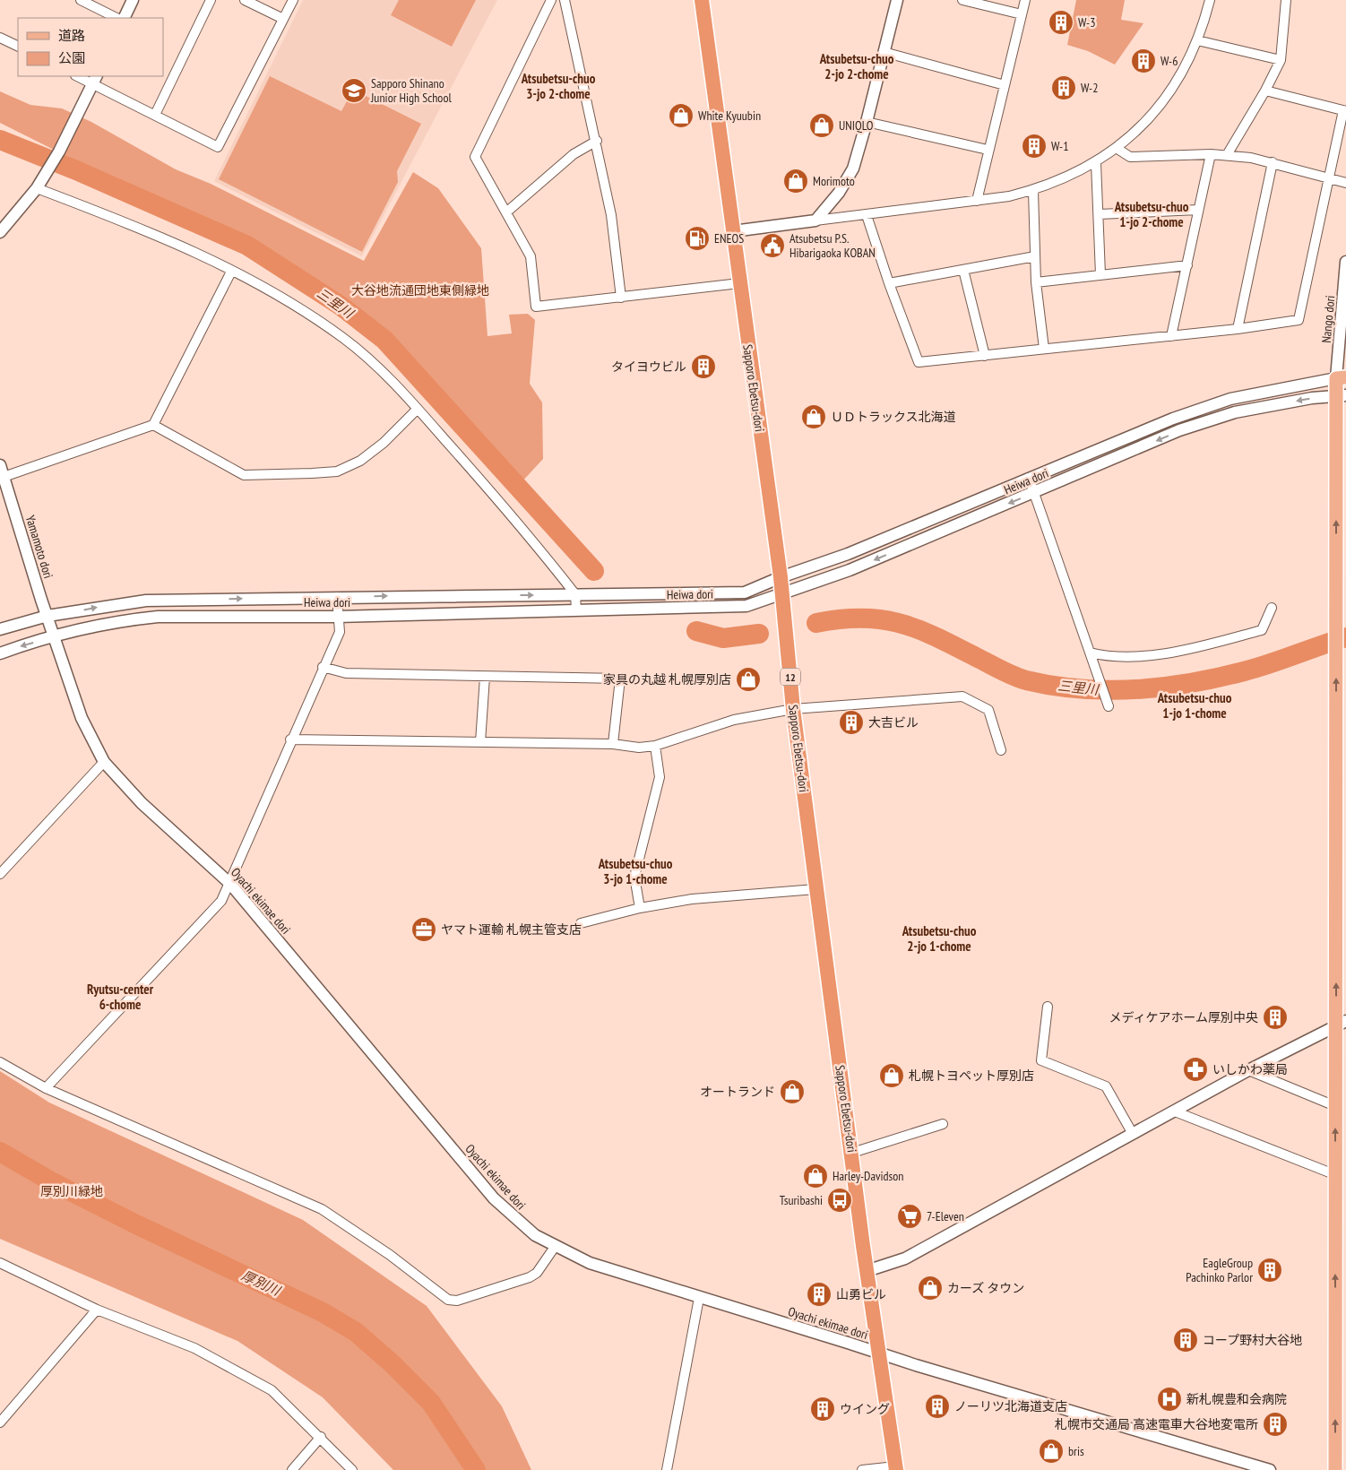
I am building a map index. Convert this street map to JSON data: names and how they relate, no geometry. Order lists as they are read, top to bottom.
{
  "streets": {
    "highway": ["Sapporo Ebetsu-dori", "12"],
    "street": [
      "Nango dori",
      "Heiwa dori",
      "Yamamoto dori",
      "Oyachi ekimae dori"
    ]
  },
  "crossings": [
    ["Nango dori", "Heiwa dori"],
    ["Sapporo Ebetsu-dori", "Heiwa dori"],
    ["Sapporo Ebetsu-dori", "Oyachi ekimae dori"],
    ["Heiwa dori", "Yamamoto dori"],
    ["Heiwa dori", "Oyachi ekimae dori"],
    ["Yamamoto dori", "Oyachi ekimae dori"]
  ],
  "districts": [
    "Atsubetsu-chuo 2-jo 2-chome",
    "Atsubetsu-chuo 3-jo 2-chome",
    "Atsubetsu-chuo 1-jo 2-chome",
    "Atsubetsu-chuo 1-jo 1-chome",
    "Atsubetsu-chuo 3-jo 1-chome",
    "Atsubetsu-chuo 2-jo 1-chome",
    "Ryutsu-center 6-chome"
  ],
  "water": ["三里川", "厚別川"],
  "parks": ["大谷地流通団地東側緑地", "厚別川緑地"],
  "places": {
    "building": [
      "W-3",
      "W-6",
      "W-2",
      "W-1",
      "タイヨウビル",
      "大吉ビル",
      "メディケアホーム厚別中央",
      "EagleGroup Pachinko Parlor",
      "山勇ビル",
      "コープ野村大谷地",
      "ノーリツ北海道支店",
      "ウイング",
      "札幌市交通局 高速電車大谷地変電所"
    ],
    "school or university": ["Sapporo Shinano Junior High School"],
    "shop": [
      "White Kyuubin",
      "UNIQLO",
      "Morimoto",
      "ＵＤトラックス北海道",
      "家具の丸越 札幌厚別店",
      "札幌トヨペット厚別店",
      "オートランド",
      "Harley-Davidson",
      "カーズ タウン",
      "bris"
    ],
    "fuel station": ["ENEOS"],
    "public building": ["Atsubetsu P.S. Hibarigaoka KOBAN"],
    "office": ["ヤマト運輸 札幌主管支店"],
    "pharmacy": ["いしかわ薬局"],
    "bus stop": ["Tsuribashi"],
    "supermarket": ["7-Eleven"],
    "hospital": ["新札幌豊和会病院"]
  },
  "legend": ["道路", "公園"]
}
